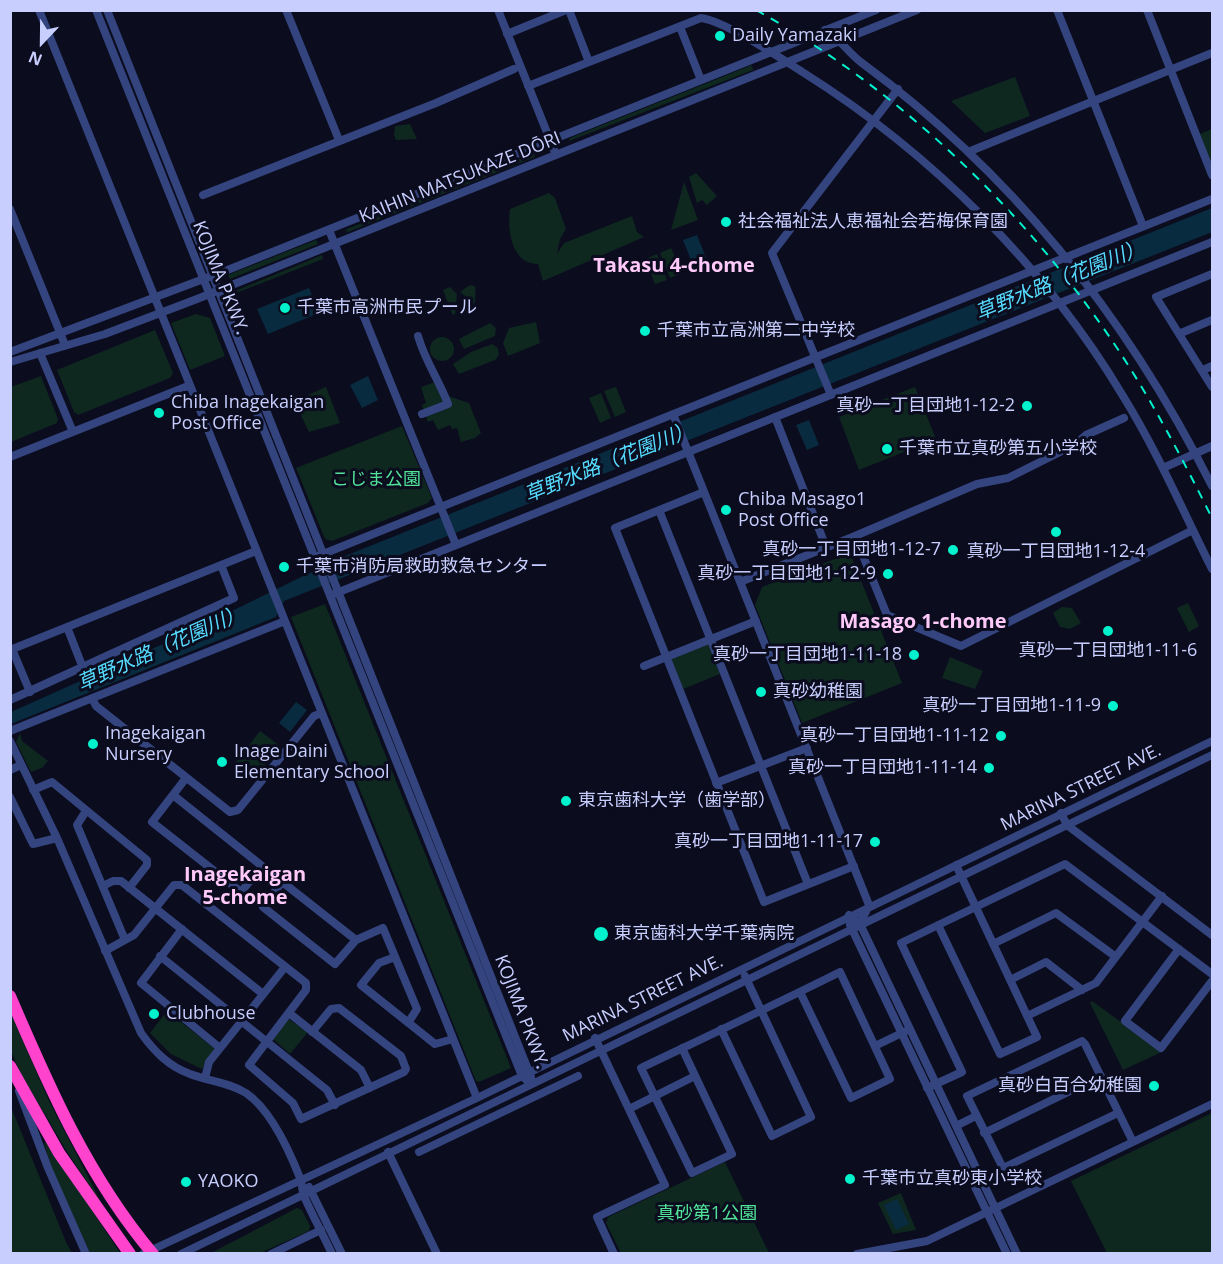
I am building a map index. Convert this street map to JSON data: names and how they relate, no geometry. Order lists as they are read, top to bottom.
{
  "streets": {
    "street": ["KAIHIN MATSUKAZE DŌRI", "KOJIMA PKWY.", "MARINA STREET AVE."]
  },
  "crossings": [
    ["KAIHIN MATSUKAZE DŌRI", "KOJIMA PKWY."],
    ["KOJIMA PKWY.", "MARINA STREET AVE."]
  ],
  "districts": ["Takasu 4-chome", "Masago 1-chome", "Inagekaigan 5-chome"],
  "water": ["草野水路（花園川）"],
  "parks": ["こじま公園", "真砂第1公園"],
  "places": [
    "Daily Yamazaki",
    "社会福祉法人恵福祉会若梅保育園",
    "千葉市高洲市民プール",
    "千葉市立高洲第二中学校",
    "真砂一丁目団地1-12-2",
    "Chiba Inagekaigan Post Office",
    "千葉市立真砂第五小学校",
    "Chiba Masago1 Post Office",
    "真砂一丁目団地1-12-4",
    "真砂一丁目団地1-12-7",
    "千葉市消防局救助救急センター",
    "真砂一丁目団地1-12-9",
    "真砂一丁目団地1-11-6",
    "真砂一丁目団地1-11-18",
    "真砂幼稚園",
    "真砂一丁目団地1-11-9",
    "真砂一丁目団地1-11-12",
    "Inagekaigan Nursery",
    "Inage Daini Elementary School",
    "真砂一丁目団地1-11-14",
    "東京歯科大学（歯学部）",
    "真砂一丁目団地1-11-17",
    "東京歯科大学千葉病院",
    "Clubhouse",
    "真砂白百合幼稚園",
    "千葉市立真砂東小学校",
    "YAOKO"
  ],
  "north": "bottom"
}
